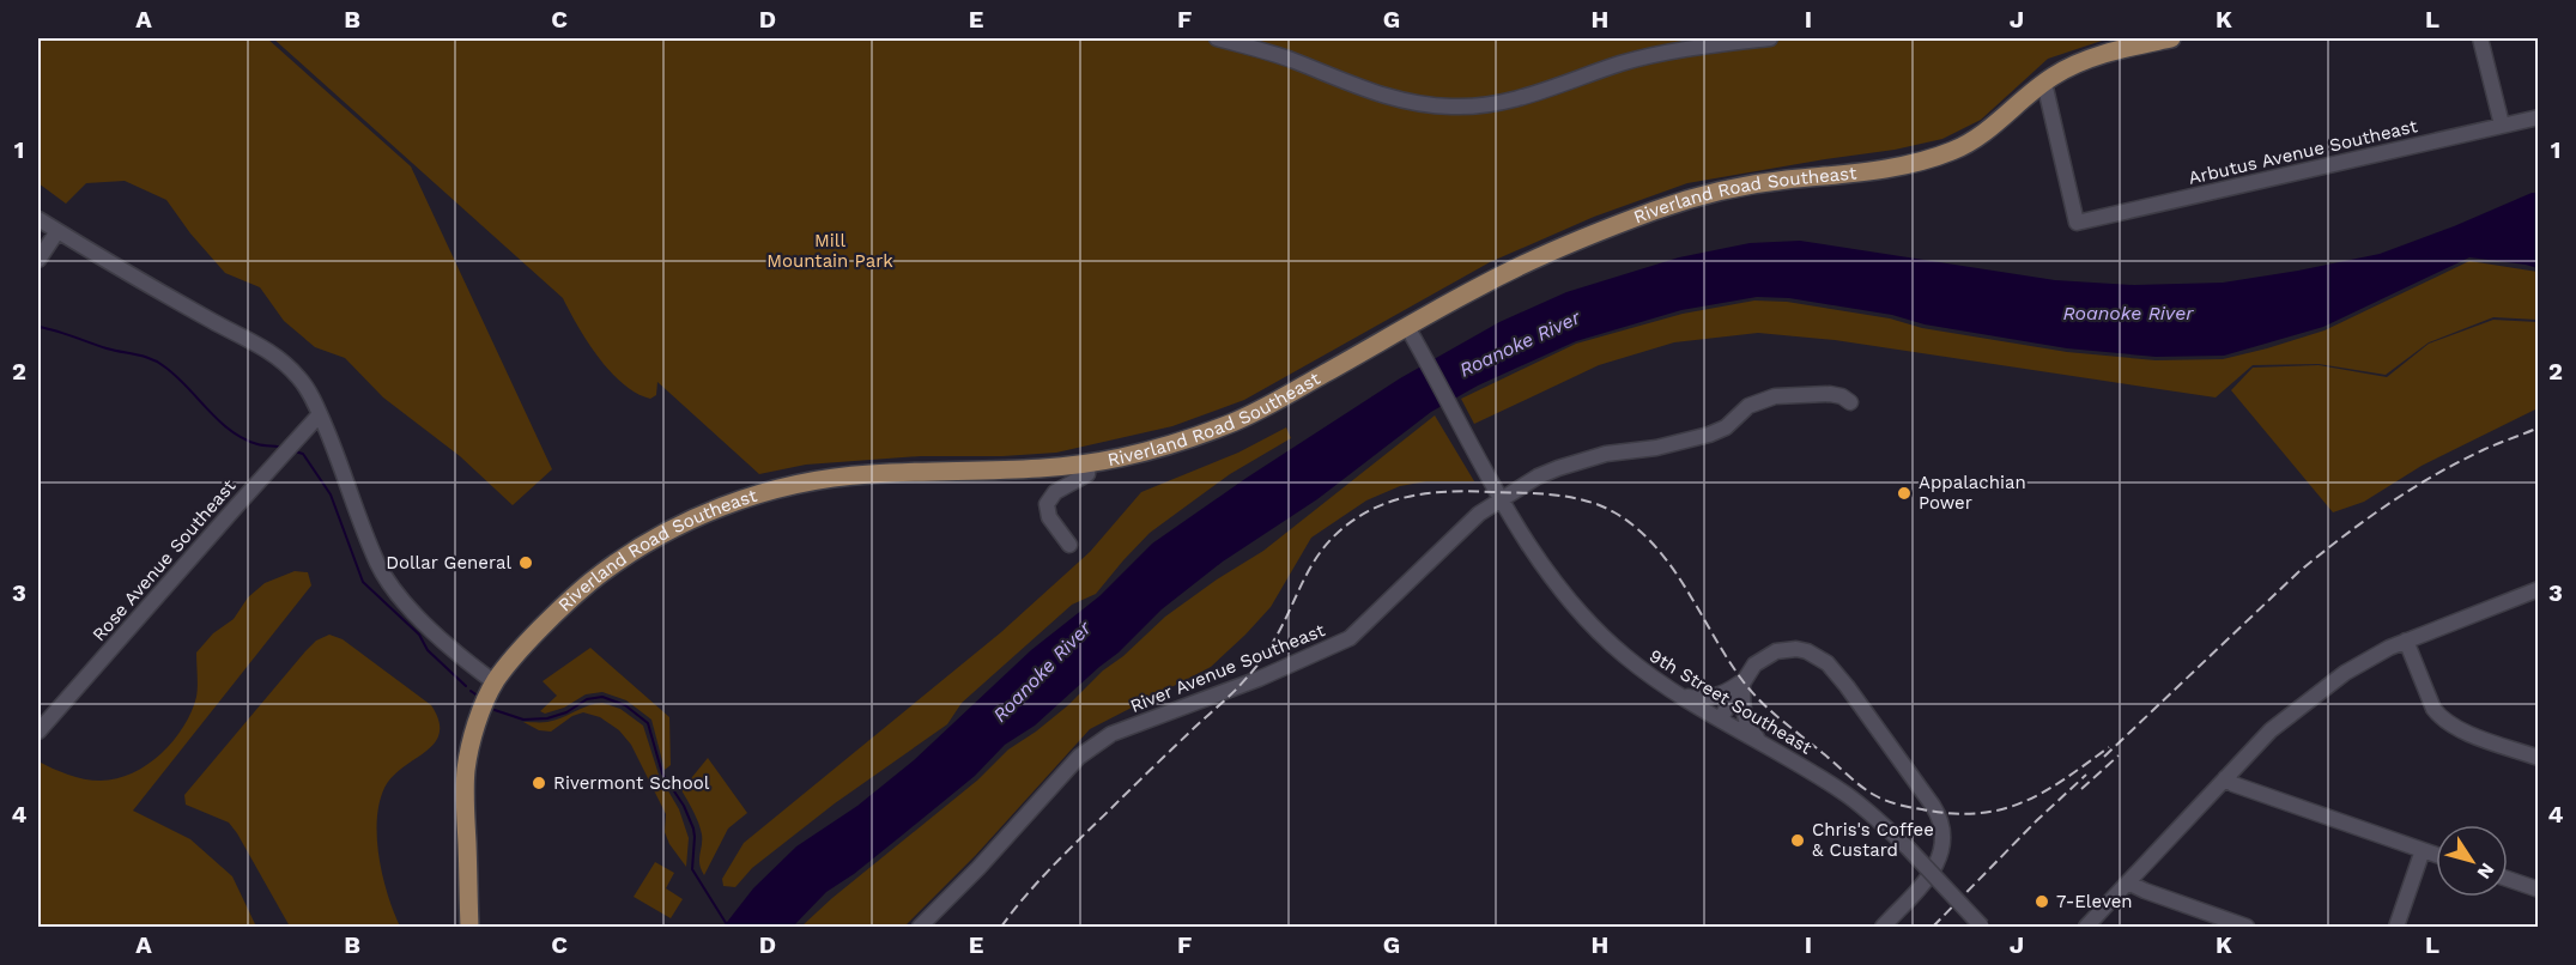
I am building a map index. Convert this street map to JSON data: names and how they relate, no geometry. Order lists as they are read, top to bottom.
{
  "streets": {
    "main road": ["Riverland Road Southeast"],
    "street": [
      "Arbutus Avenue Southeast",
      "Rose Avenue Southeast",
      "River Avenue Southeast",
      "9th Street Southeast"
    ]
  },
  "crossings": [
    ["Arbutus Avenue Southeast", "Riverland Road Southeast"],
    ["Riverland Road Southeast", "9th Street Southeast"],
    ["River Avenue Southeast", "9th Street Southeast"]
  ],
  "water": ["Roanoke River"],
  "parks": ["Mill Mountain Park"],
  "places": [
    "Appalachian Power",
    "Dollar General",
    "Rivermont School",
    "Chris's Coffee & Custard",
    "7-Eleven"
  ],
  "north": "bottom right",
  "grid": {
    "columns": [
      "A",
      "B",
      "C",
      "D",
      "E",
      "F",
      "G",
      "H",
      "I",
      "J",
      "K",
      "L"
    ],
    "rows": [
      "1",
      "2",
      "3",
      "4"
    ]
  }
}
